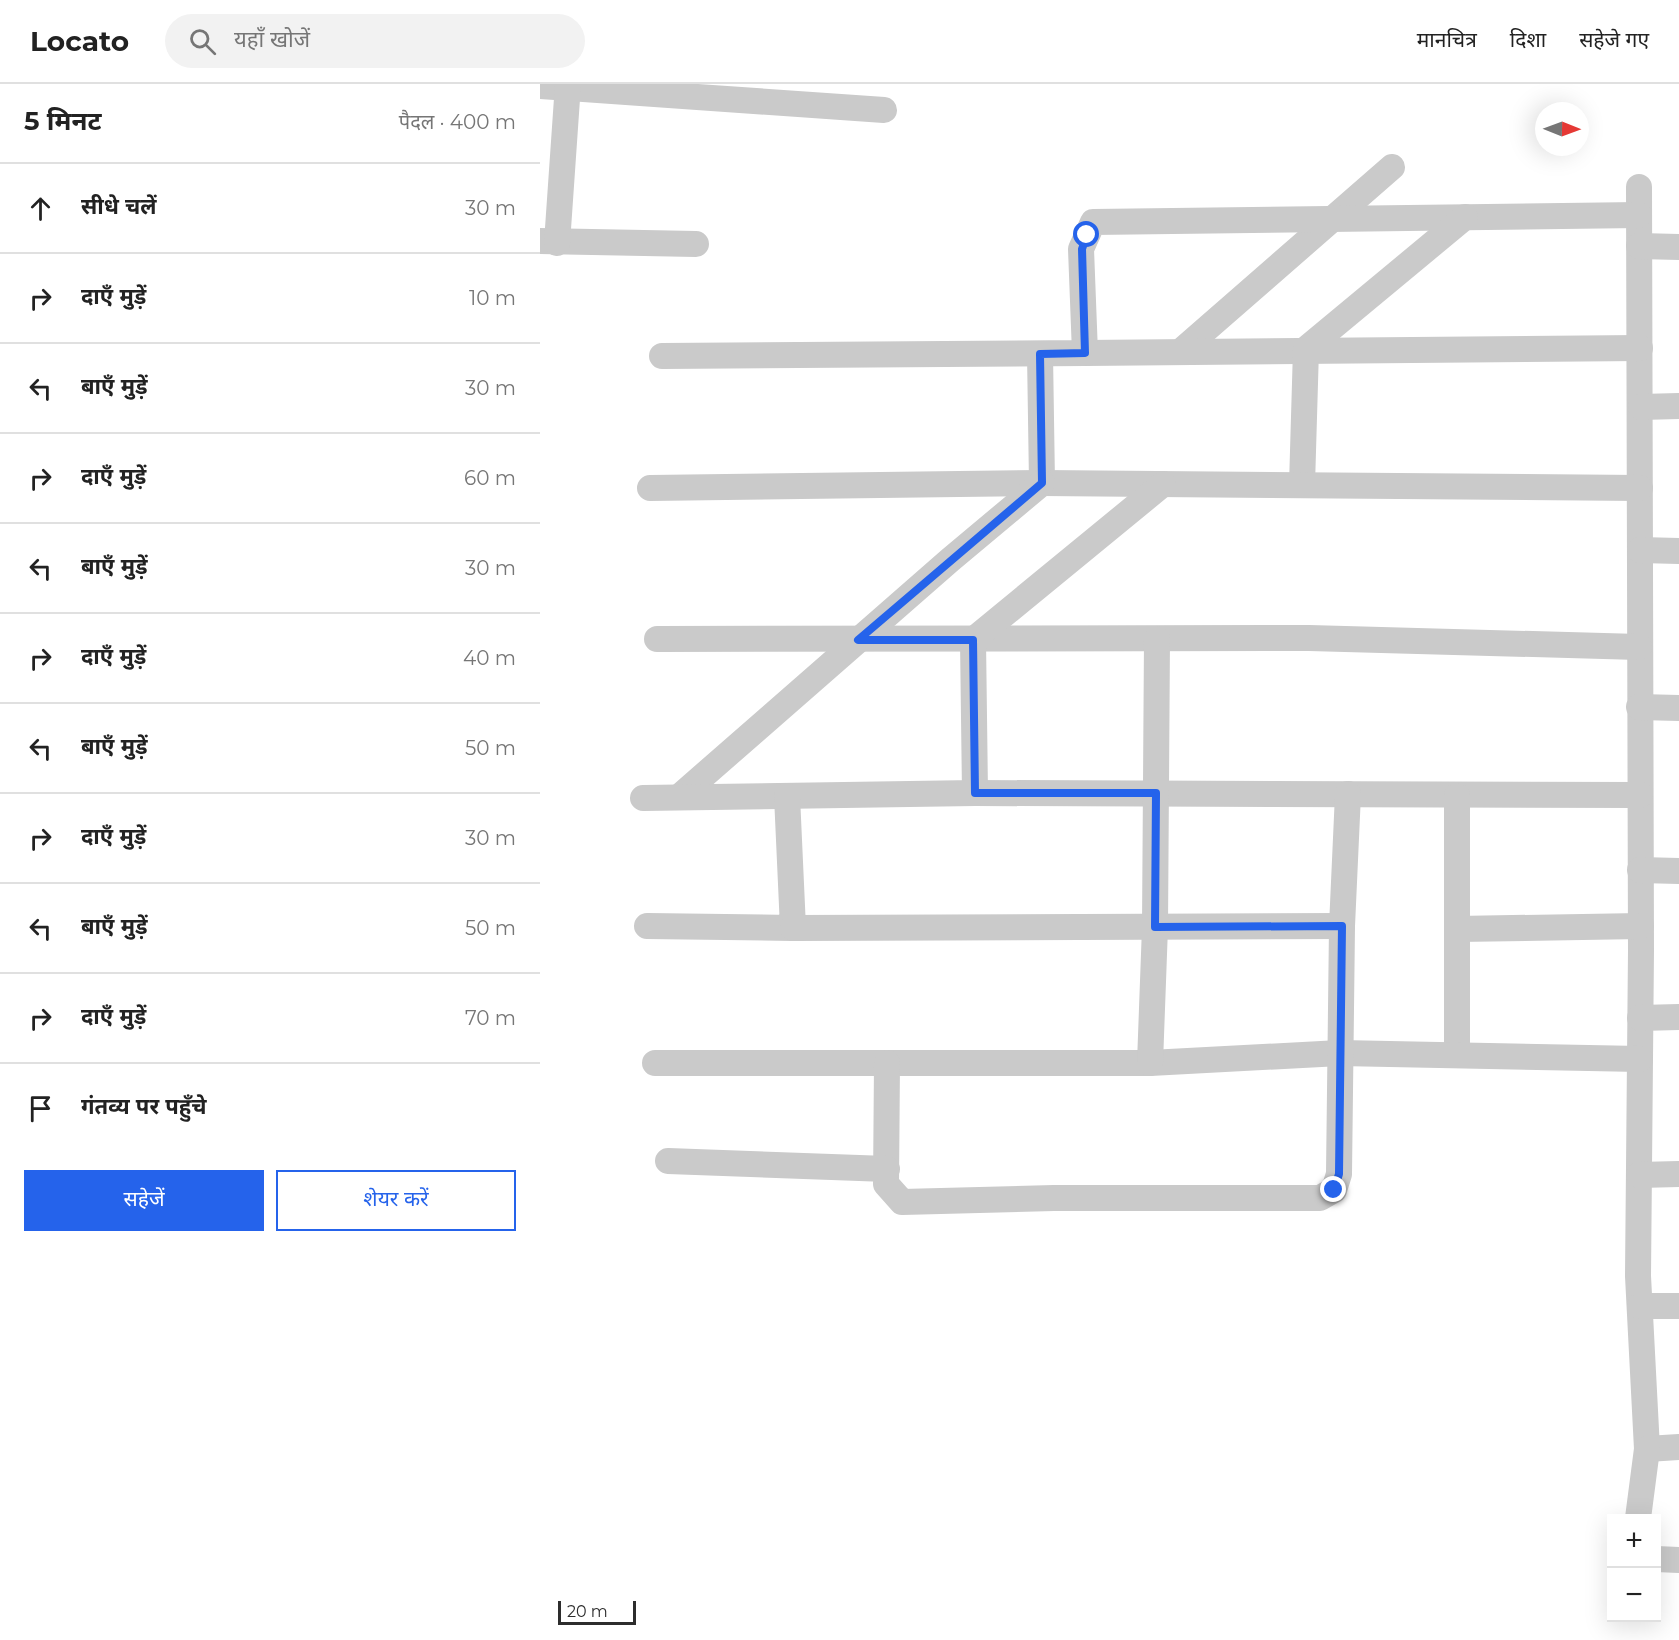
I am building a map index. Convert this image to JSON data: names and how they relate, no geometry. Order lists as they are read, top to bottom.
{
  "scale_bar": "20 m",
  "north": "right",
  "page": {
    "header": "Locato",
    "search": "यहाँ खोजें",
    "nav": ["मानचित्र", "दिशा", "सहेजे गए"],
    "heading": ["5 मिनट", "पैदल · 400 m"],
    "list": [
      ["सीधे चलें", "30 m"],
      ["दाएँ मुड़ें", "10 m"],
      ["बाएँ मुड़ें", "30 m"],
      ["दाएँ मुड़ें", "60 m"],
      ["बाएँ मुड़ें", "30 m"],
      ["दाएँ मुड़ें", "40 m"],
      ["बाएँ मुड़ें", "50 m"],
      ["दाएँ मुड़ें", "30 m"],
      ["बाएँ मुड़ें", "50 m"],
      ["दाएँ मुड़ें", "70 m"],
      "गंतव्य पर पहुँचे"
    ],
    "buttons": ["सहेजें", "शेयर करें"],
    "map_buttons": ["+", "−"],
    "scale": "20 m"
  }
}
